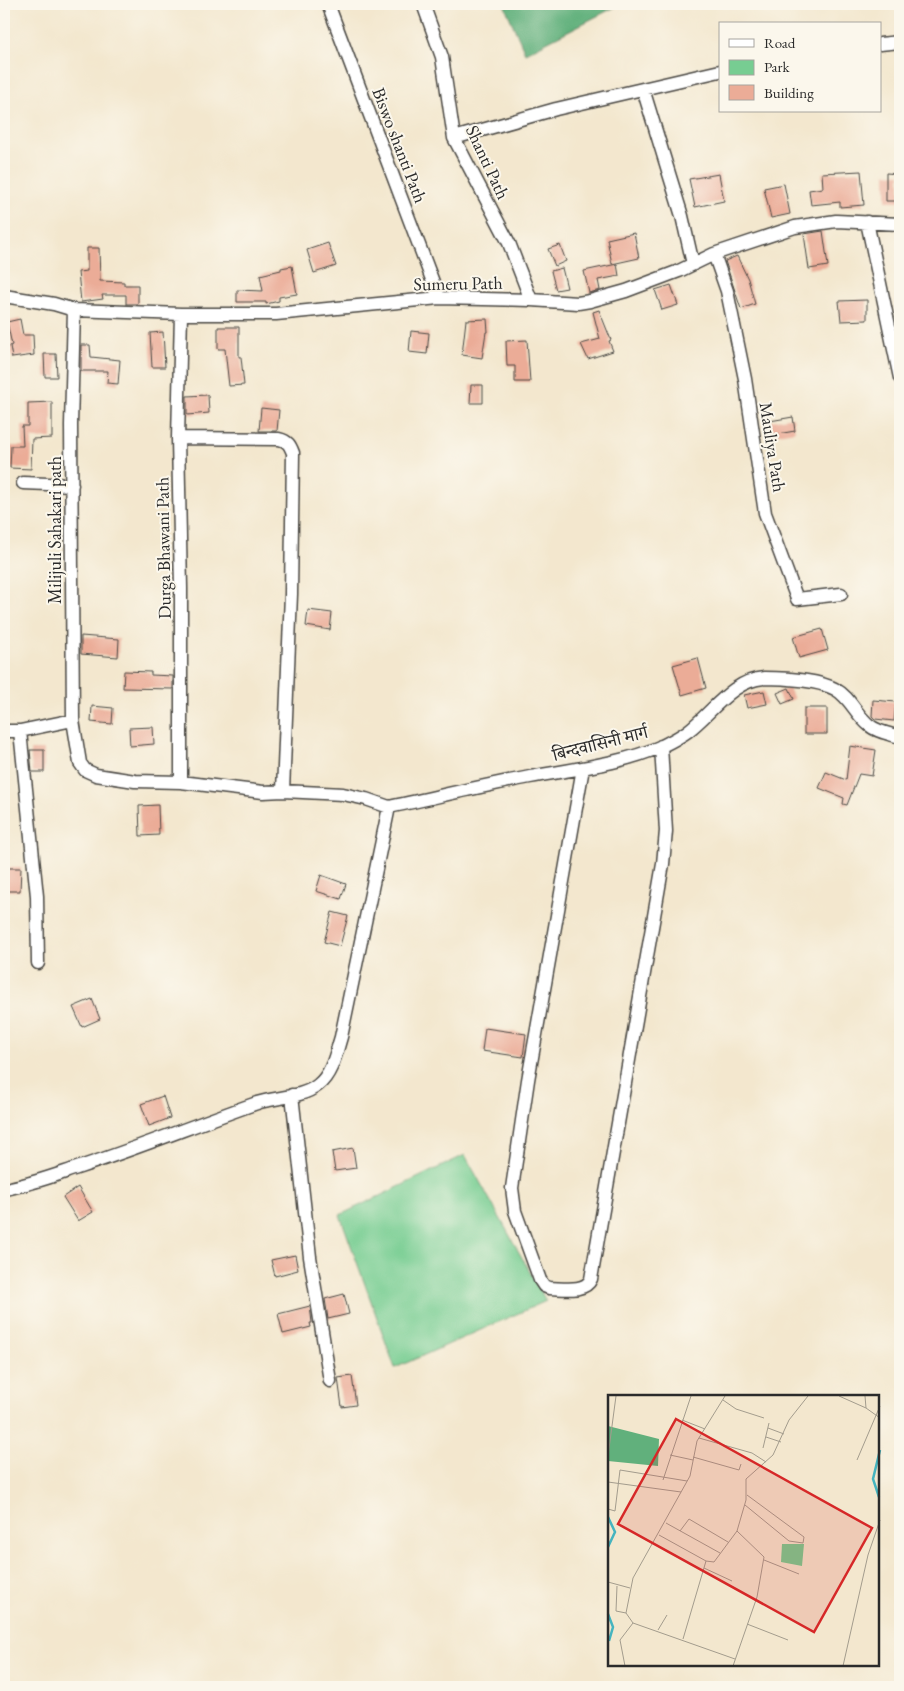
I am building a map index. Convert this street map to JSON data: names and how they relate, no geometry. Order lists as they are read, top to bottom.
{
  "streets": {
    "street": [
      "Biswo shanti Path",
      "Shanti Path",
      "Sumeru Path",
      "Mauliya Path",
      "Milijuli Sahakari path",
      "Durga Bhawani Path",
      "बिन्दवासिनी मार्ग"
    ]
  },
  "crossings": [
    ["Biswo shanti Path", "Sumeru Path"],
    ["Shanti Path", "Sumeru Path"],
    ["Sumeru Path", "Mauliya Path"],
    ["Sumeru Path", "Milijuli Sahakari path"],
    ["Sumeru Path", "Durga Bhawani Path"],
    ["Milijuli Sahakari path", "Durga Bhawani Path"],
    ["Milijuli Sahakari path", "बिन्दवासिनी मार्ग"]
  ],
  "legend": ["Road", "Park", "Building"]
}
